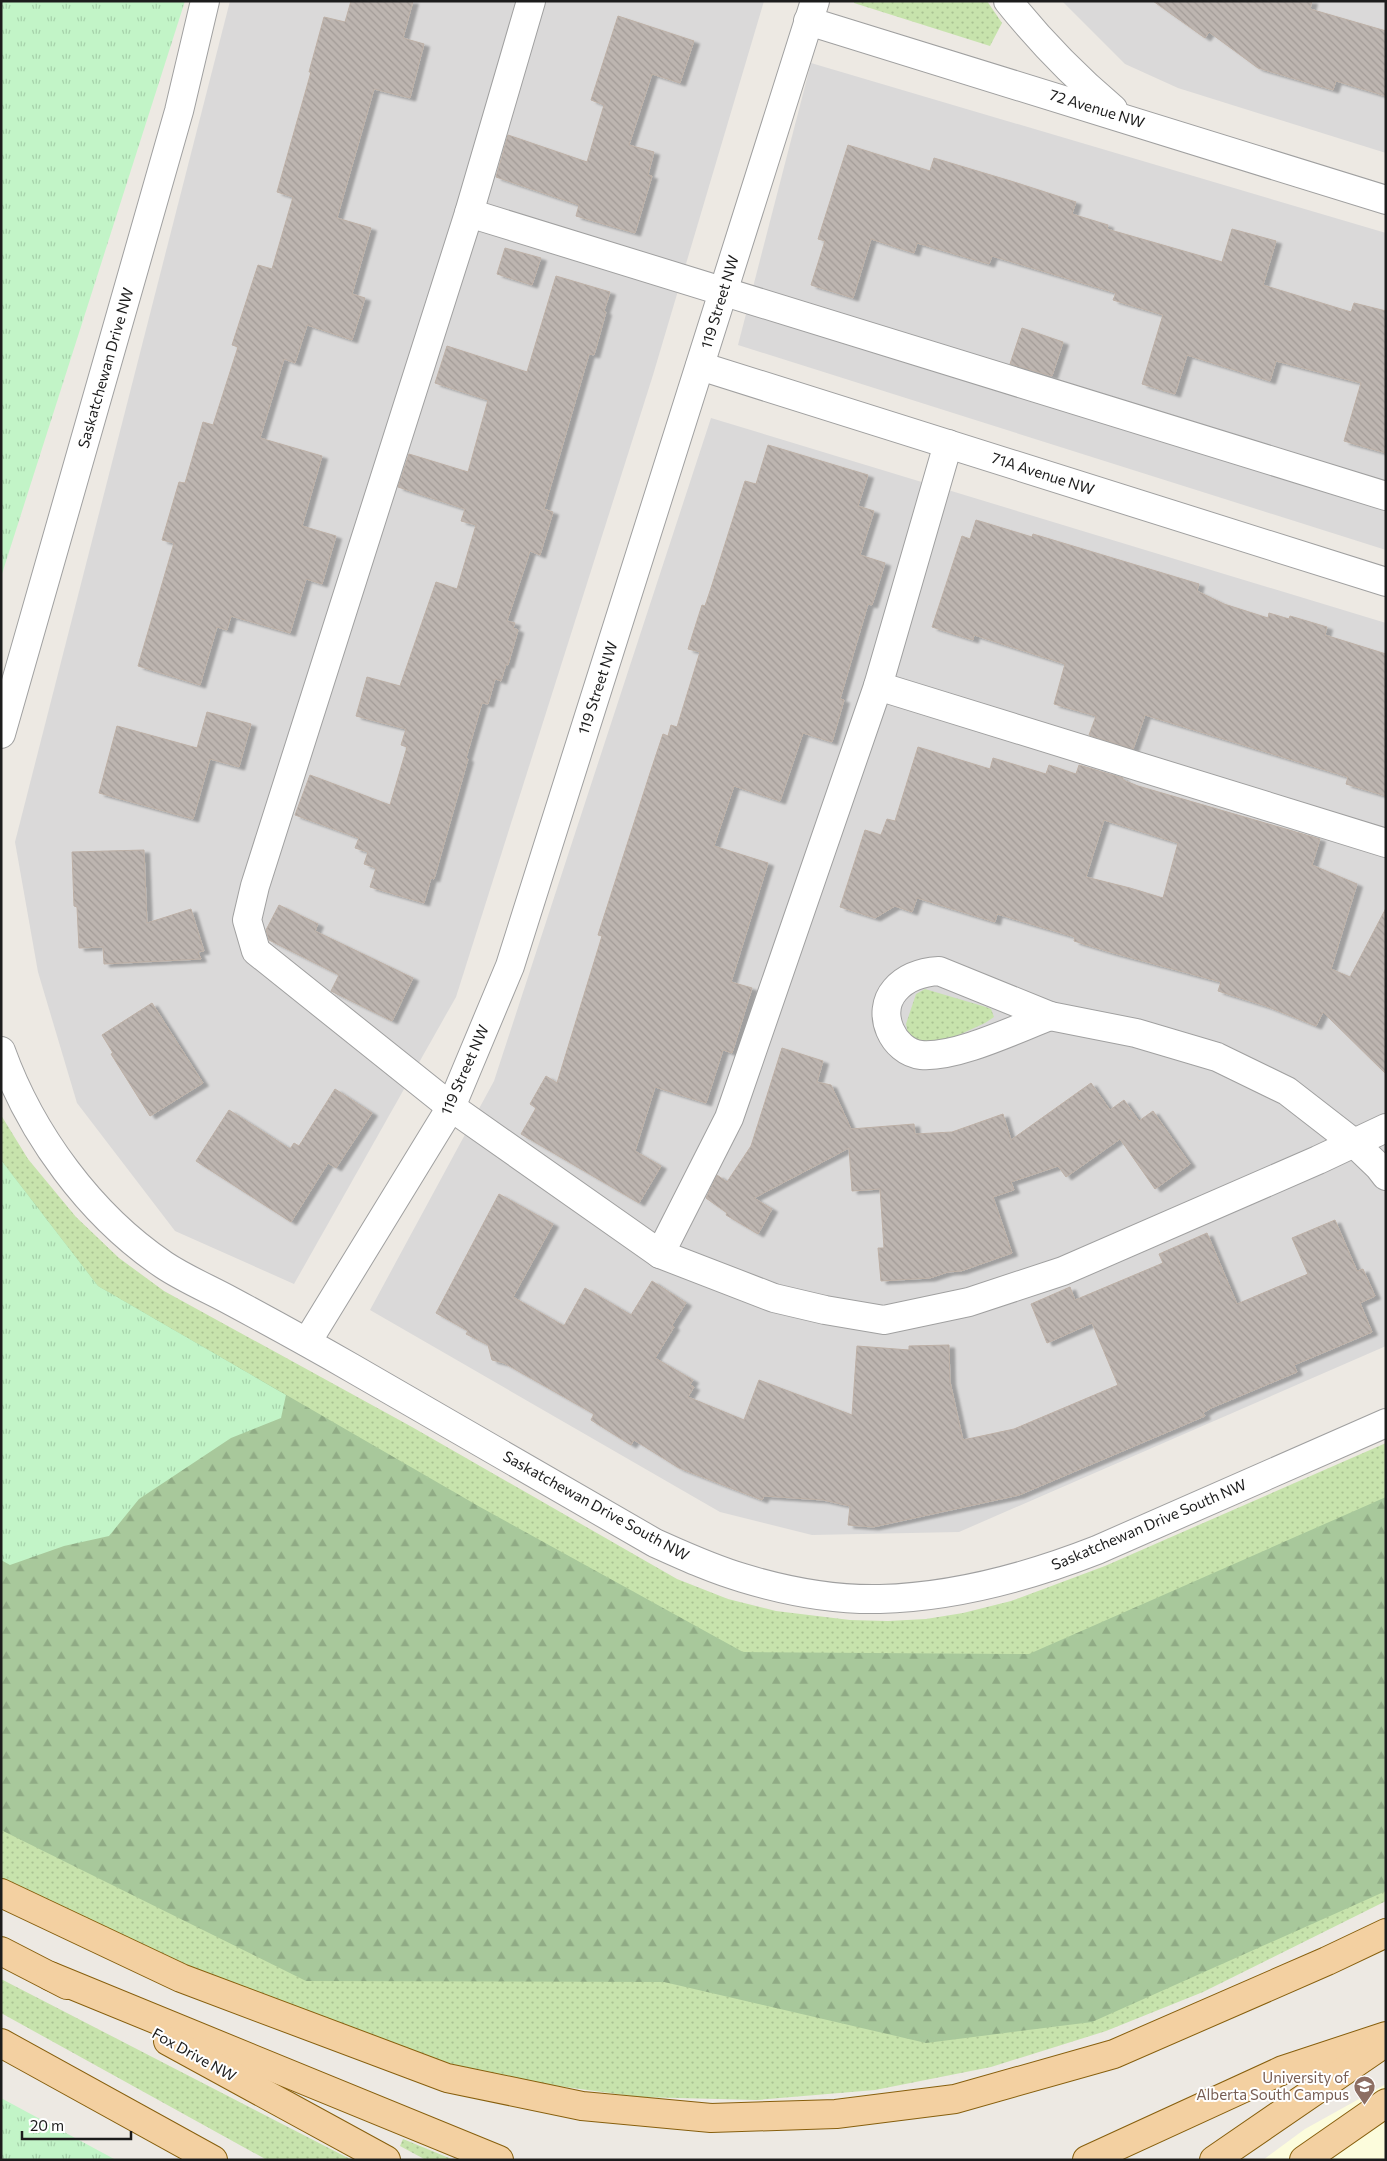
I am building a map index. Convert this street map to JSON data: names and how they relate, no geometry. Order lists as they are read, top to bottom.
{
  "streets": {
    "main road": ["Fox Drive NW"],
    "street": [
      "72 Avenue NW",
      "119 Street NW",
      "Saskatchewan Drive NW",
      "71A Avenue NW",
      "Saskatchewan Drive South NW"
    ]
  },
  "crossings": [
    ["72 Avenue NW", "119 Street NW"],
    ["119 Street NW", "71A Avenue NW"],
    ["119 Street NW", "Saskatchewan Drive South NW"]
  ],
  "places": {
    "school or university": ["University of Alberta South Campus"]
  },
  "scale_bar": "20 m"
}
